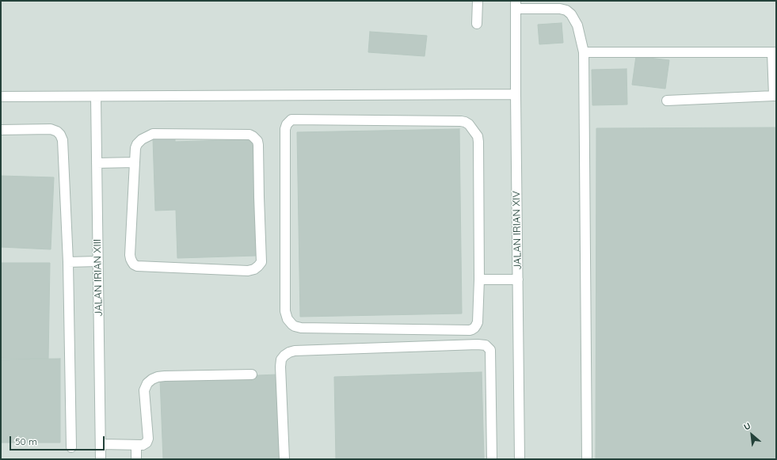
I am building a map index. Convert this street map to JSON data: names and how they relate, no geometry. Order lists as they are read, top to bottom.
{
  "streets": {
    "street": ["JALAN IRIAN XIV", "JALAN IRIAN XIII"]
  },
  "scale_bar": "50 m",
  "north": "top left"
}
